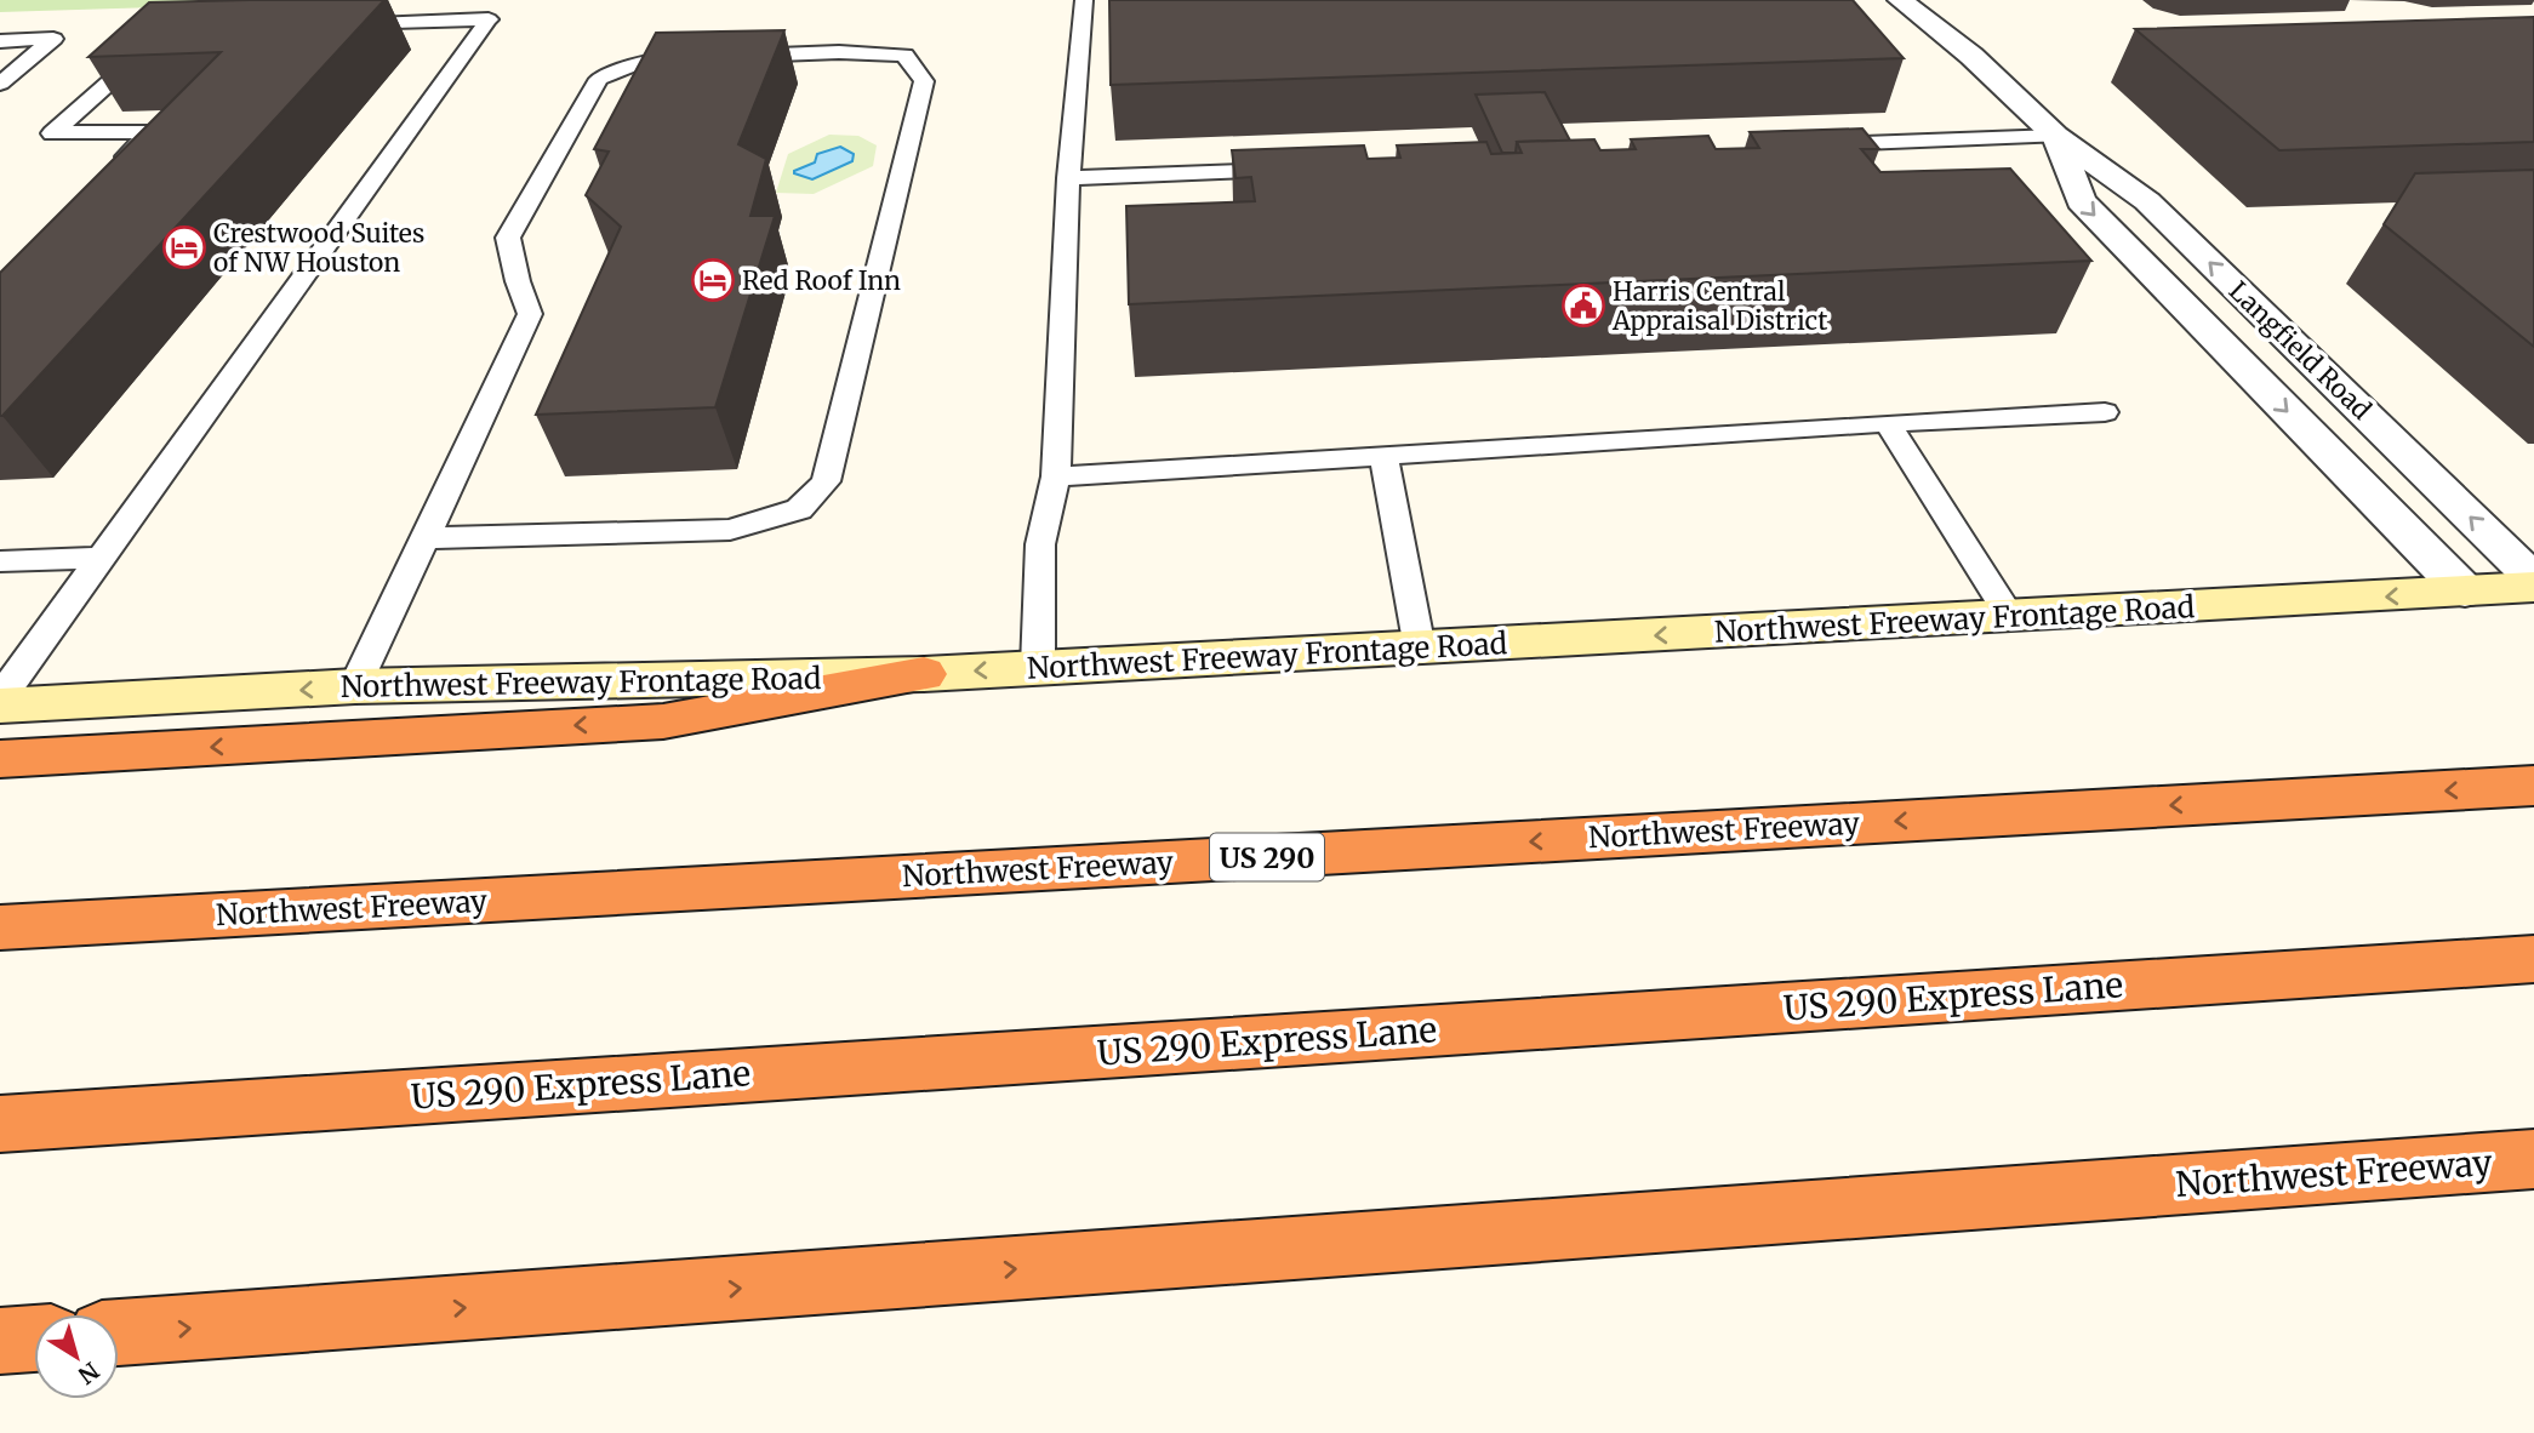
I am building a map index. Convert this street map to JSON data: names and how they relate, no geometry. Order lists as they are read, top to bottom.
{
  "streets": {
    "highway": ["Northwest Freeway", "US 290", "US 290 Express Lane"],
    "main road": ["Northwest Freeway Frontage Road"],
    "street": ["Langfield Road"]
  },
  "crossings": [
    ["Langfield Road", "Northwest Freeway Frontage Road"]
  ],
  "one_way": ["Northwest Freeway Frontage Road"],
  "places": {
    "hotel": ["Crestwood Suites of NW Houston", "Red Roof Inn"],
    "public building": ["Harris Central Appraisal District"]
  },
  "north": "bottom right"
}
